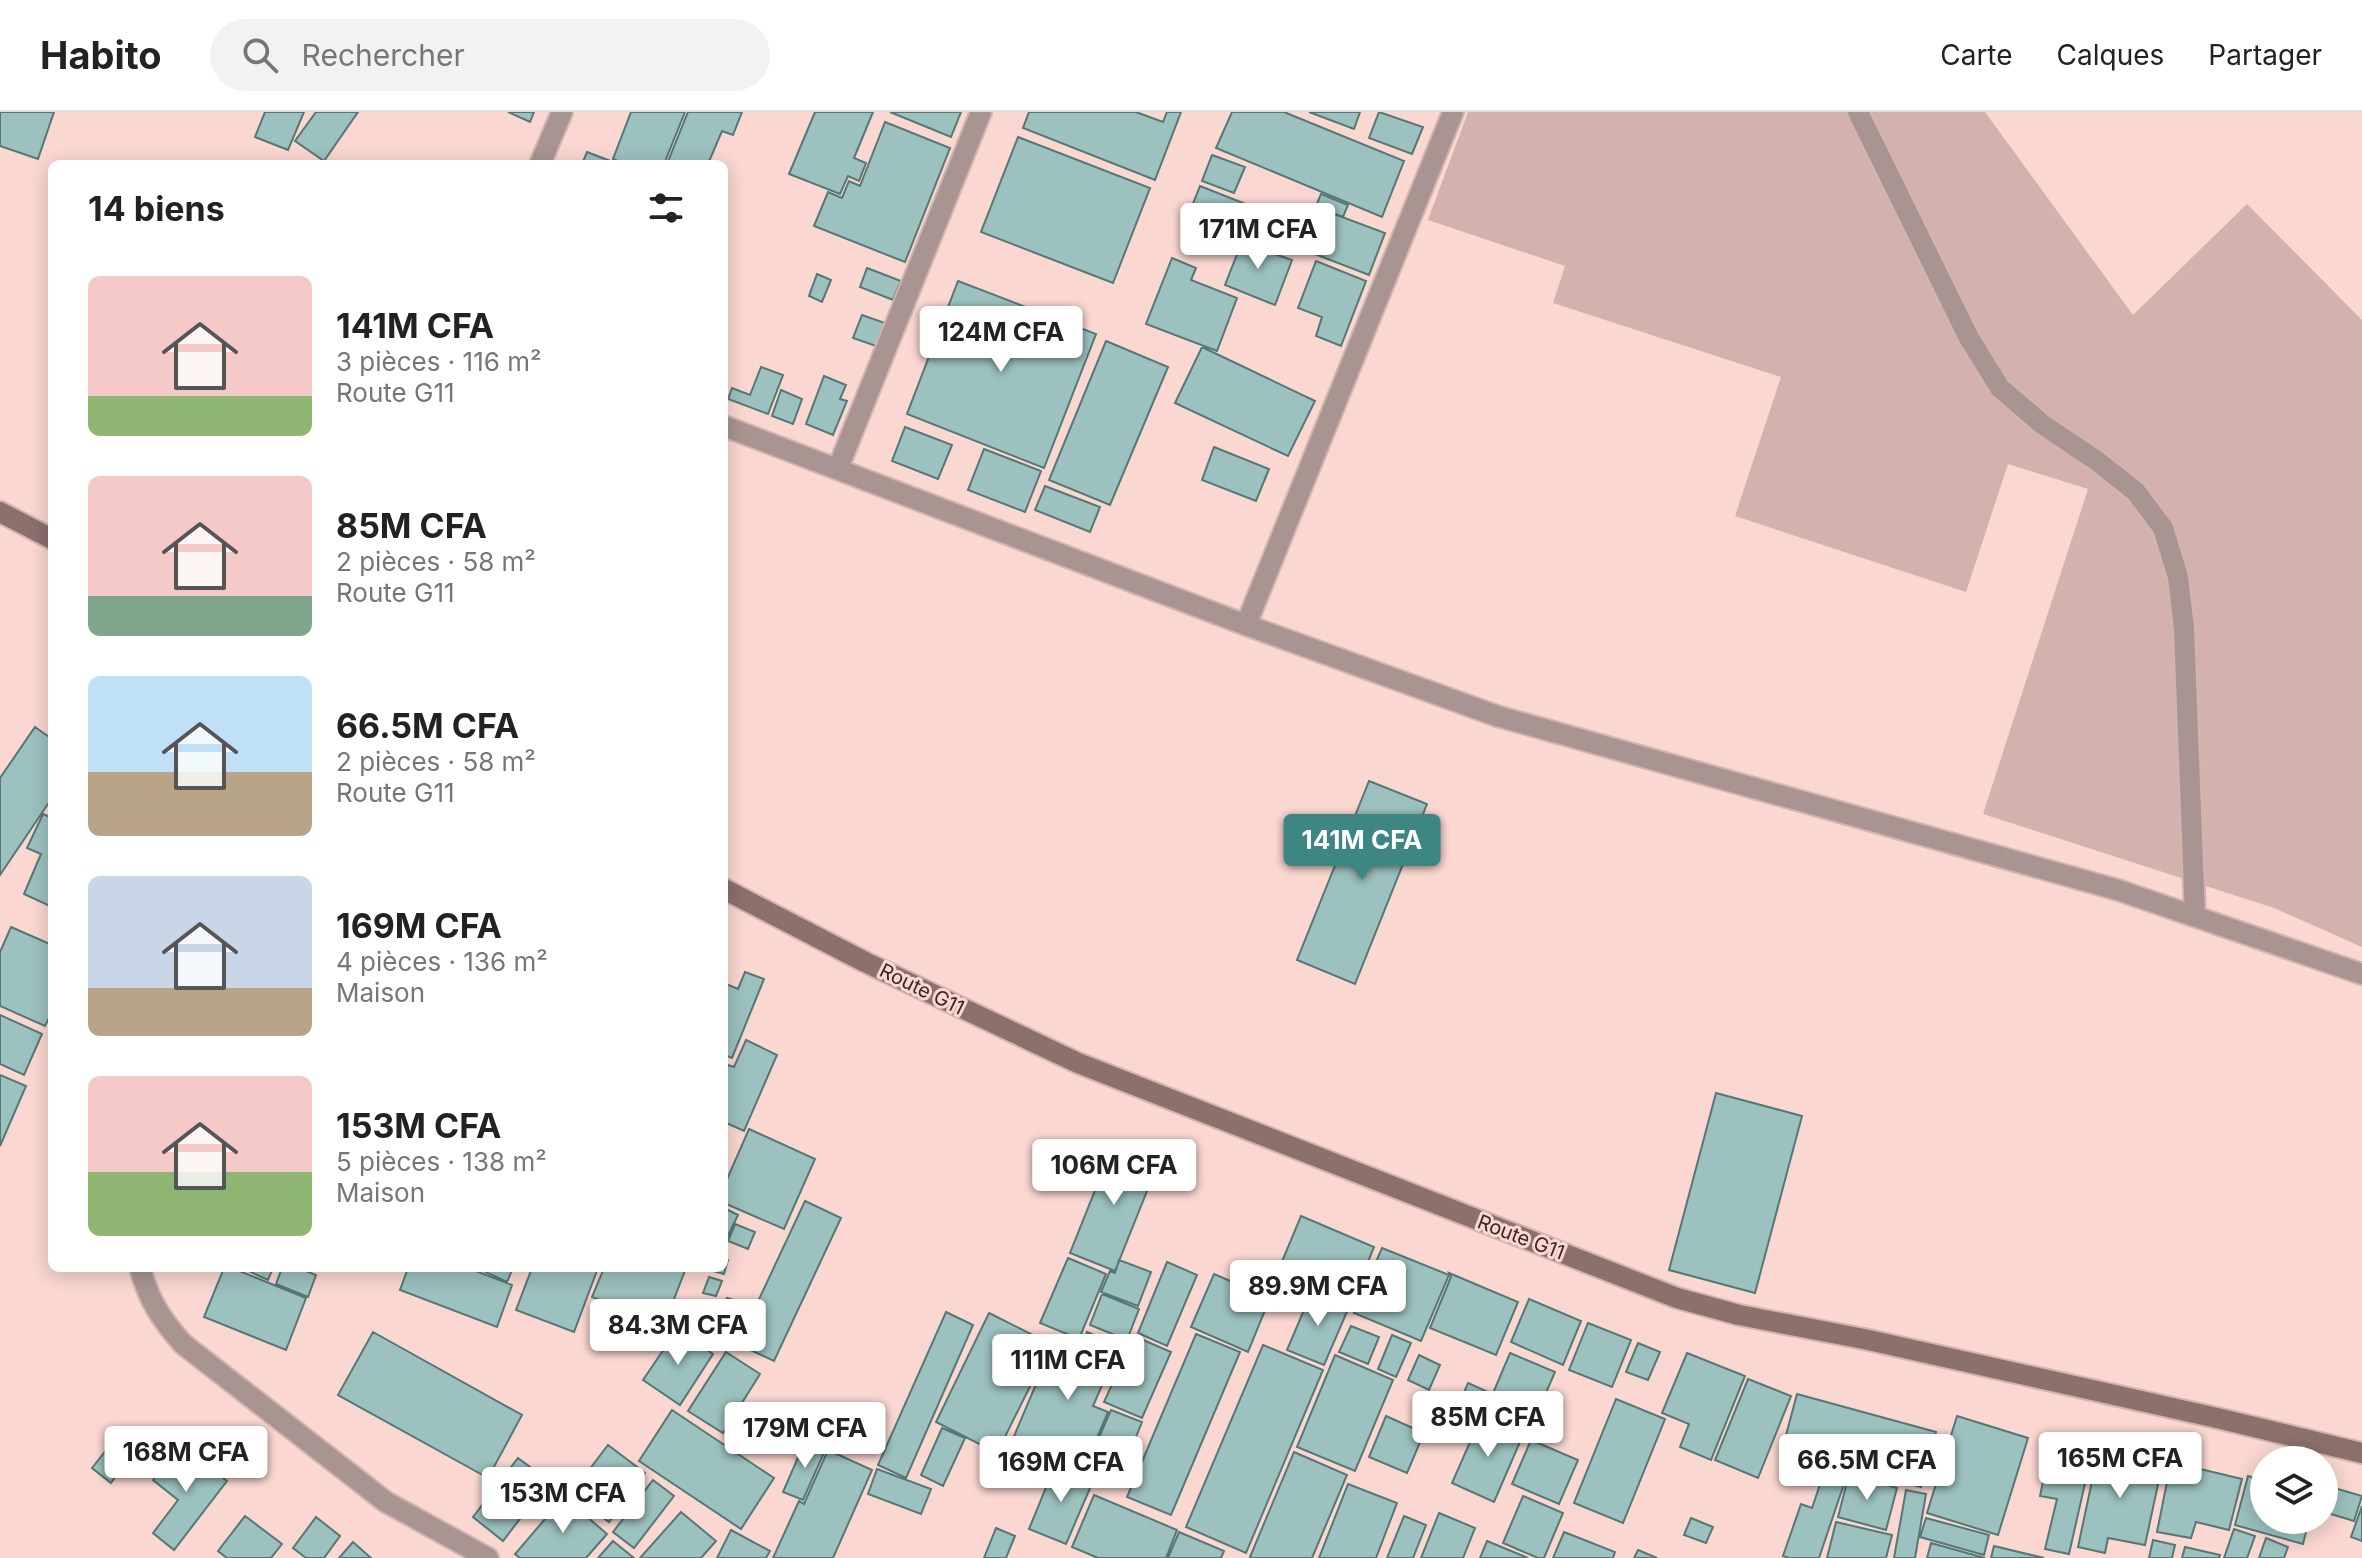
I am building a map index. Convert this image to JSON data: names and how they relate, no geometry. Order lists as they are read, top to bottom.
{
  "streets": {
    "street": ["Route G11"]
  },
  "page": {
    "header": "Habito",
    "search": "Rechercher",
    "nav": ["Carte", "Calques", "Partager"],
    "heading": "14 biens",
    "price": [
      "171M CFA",
      "124M CFA",
      "141M CFA",
      "106M CFA",
      "89.9M CFA",
      "84.3M CFA",
      "111M CFA",
      "85M CFA",
      "179M CFA",
      "168M CFA",
      "165M CFA",
      "66.5M CFA",
      "169M CFA",
      "153M CFA"
    ],
    "list": [
      {
        "name": "141M CFA",
        "note": "3 pièces · 116 m² · Route G11"
      },
      {
        "name": "85M CFA",
        "note": "2 pièces · 58 m² · Route G11"
      },
      {
        "name": "66.5M CFA",
        "note": "2 pièces · 58 m² · Route G11"
      },
      {
        "name": "169M CFA",
        "note": "4 pièces · 136 m² · Maison"
      },
      {
        "name": "153M CFA",
        "note": "5 pièces · 138 m² · Maison"
      }
    ]
  }
}
